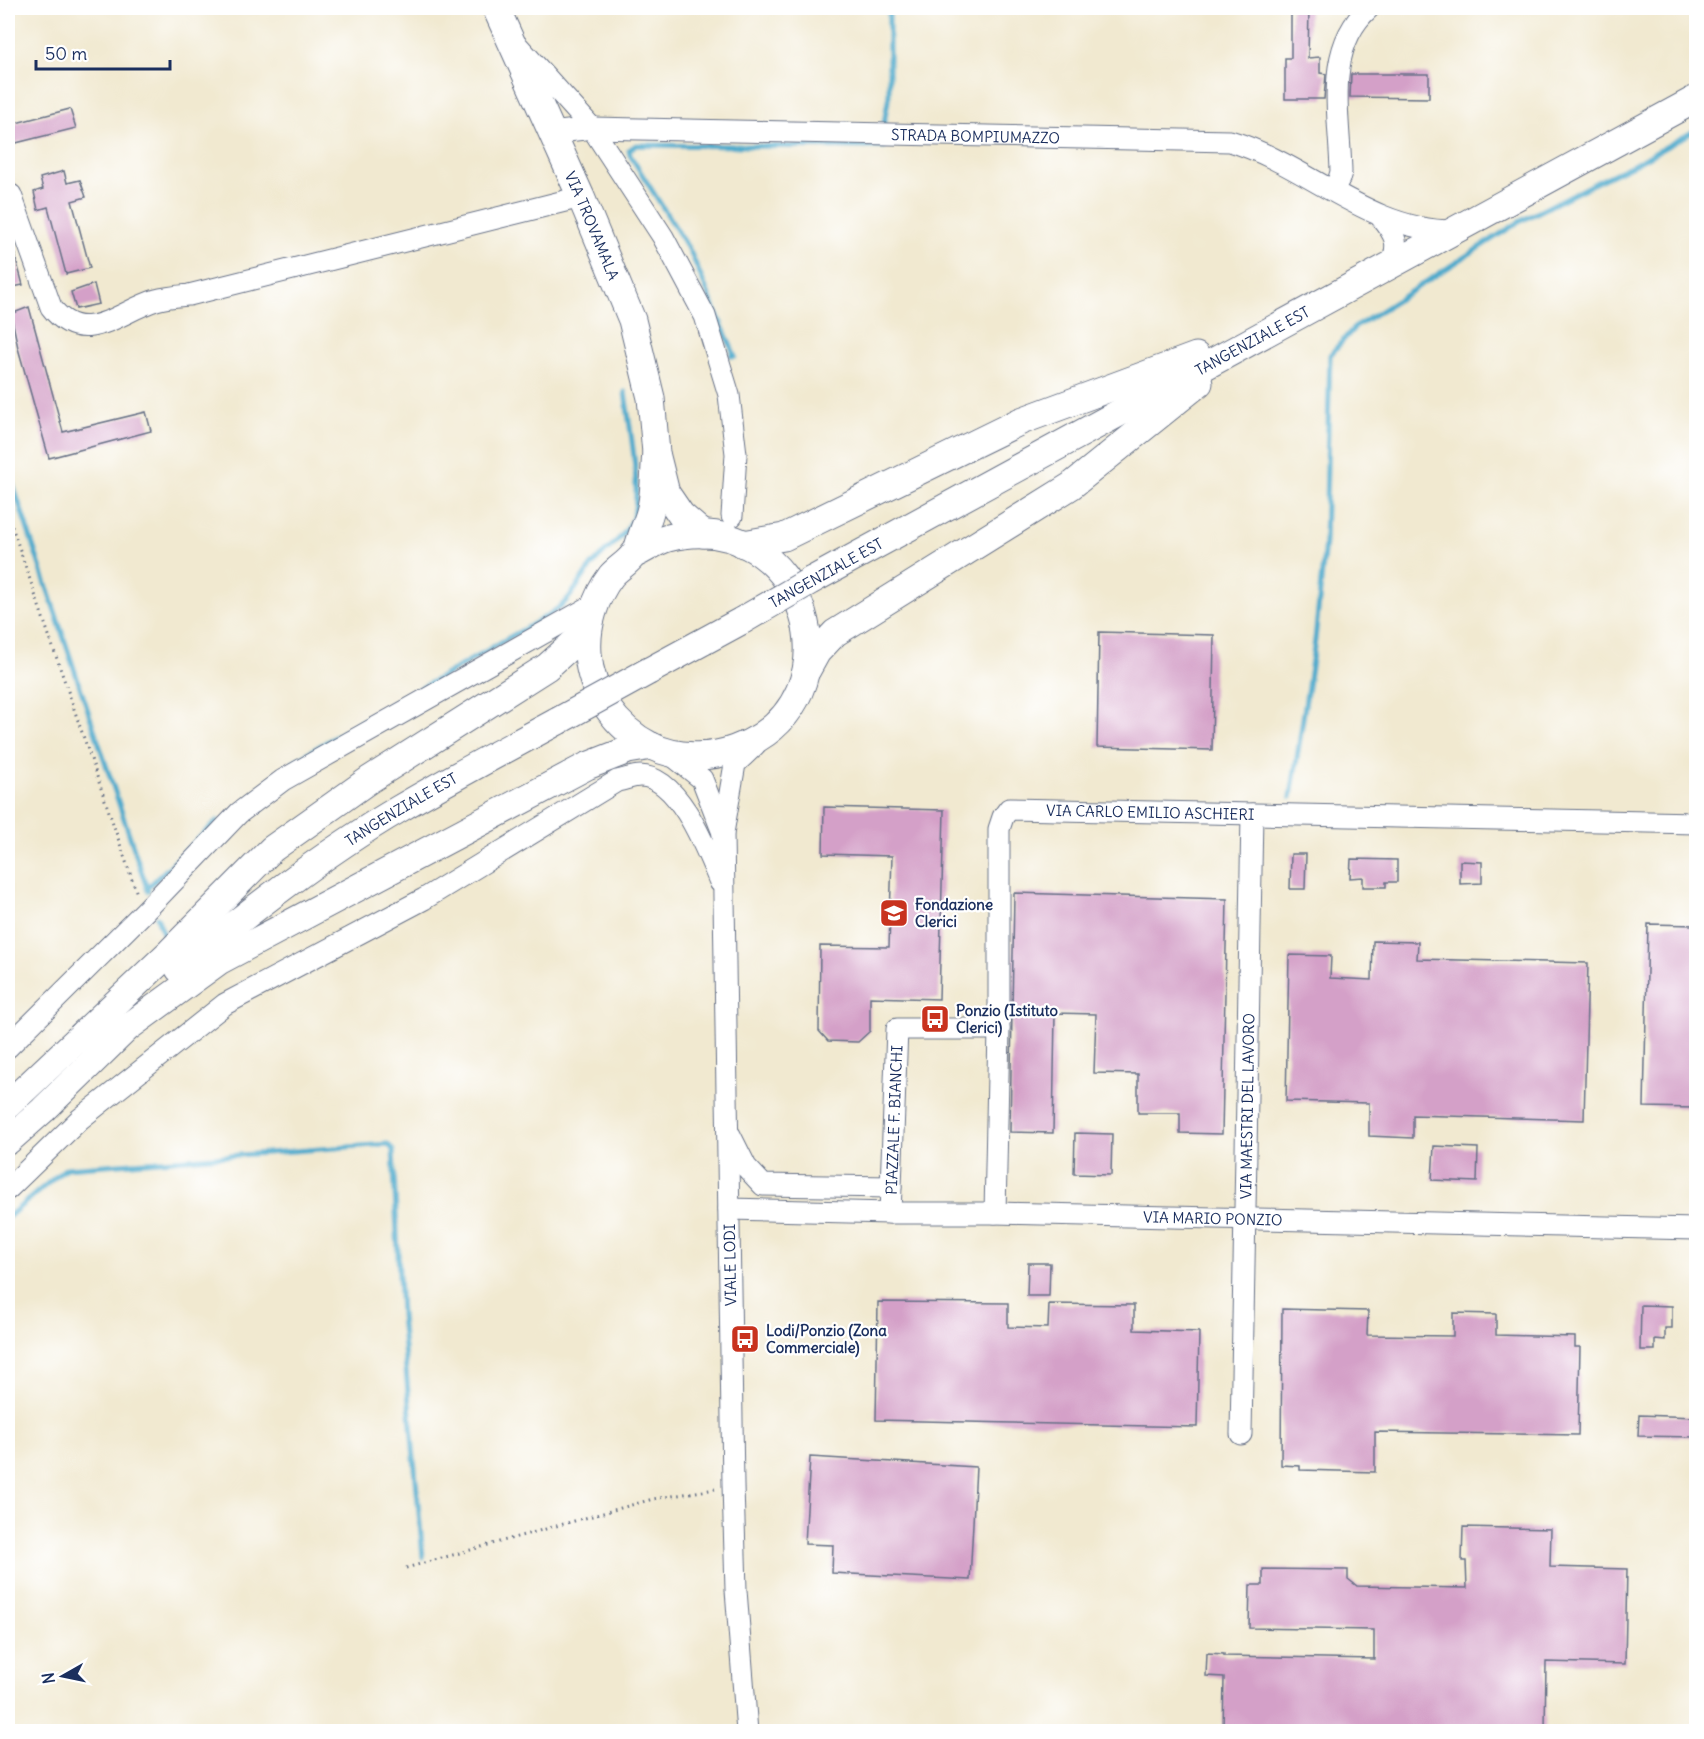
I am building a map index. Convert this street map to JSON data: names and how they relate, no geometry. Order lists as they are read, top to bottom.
{
  "streets": {
    "main road": ["VIA TROVAMALA", "TANGENZIALE EST"],
    "street": [
      "STRADA BOMPIUMAZZO",
      "VIA CARLO EMILIO ASCHIERI",
      "VIA MAESTRI DEL LAVORO",
      "PIAZZALE F. BIANCHI",
      "VIA MARIO PONZIO",
      "VIALE LODI"
    ]
  },
  "crossings": [
    ["STRADA BOMPIUMAZZO", "VIA TROVAMALA"],
    ["STRADA BOMPIUMAZZO", "TANGENZIALE EST"],
    ["VIA CARLO EMILIO ASCHIERI", "VIA MAESTRI DEL LAVORO"],
    ["VIA CARLO EMILIO ASCHIERI", "PIAZZALE F. BIANCHI"],
    ["VIA CARLO EMILIO ASCHIERI", "VIA MARIO PONZIO"],
    ["VIA MAESTRI DEL LAVORO", "VIA MARIO PONZIO"],
    ["PIAZZALE F. BIANCHI", "VIA MARIO PONZIO"],
    ["VIA MARIO PONZIO", "VIALE LODI"]
  ],
  "places": {
    "school or university": ["Fondazione Clerici"],
    "bus stop": ["Ponzio (Istituto Clerici)", "Lodi/Ponzio (Zona Commerciale)"]
  },
  "scale_bar": "50 m",
  "north": "left"
}
